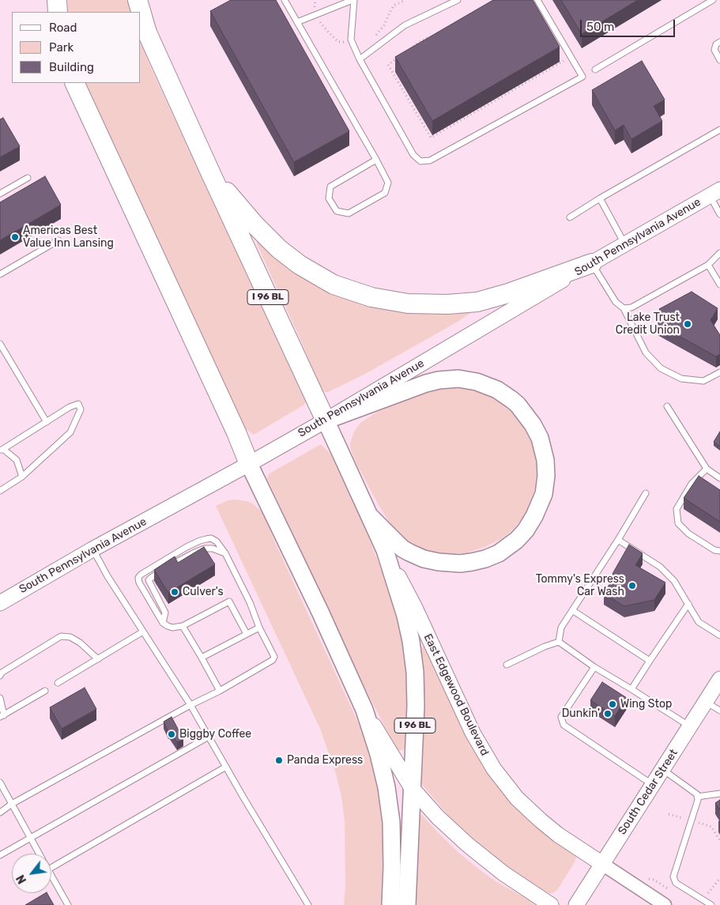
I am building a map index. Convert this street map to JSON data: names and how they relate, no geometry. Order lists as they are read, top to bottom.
{
  "streets": {
    "highway": ["I 96 BL"],
    "main road": ["South Pennsylvania Avenue", "East Edgewood Boulevard", "South Cedar Street"]
  },
  "crossings": [
    ["South Pennsylvania Avenue", "I 96 BL"],
    ["I 96 BL", "East Edgewood Boulevard"],
    ["East Edgewood Boulevard", "South Cedar Street"]
  ],
  "places": [
    "Americas Best Value Inn Lansing",
    "Lake Trust Credit Union",
    "Tommy's Express Car Wash",
    "Culver's",
    "Wing Stop",
    "Dunkin'",
    "Biggby Coffee",
    "Panda Express"
  ],
  "legend": ["Road", "Park", "Building"],
  "scale_bar": "50 m",
  "north": "bottom left"
}
